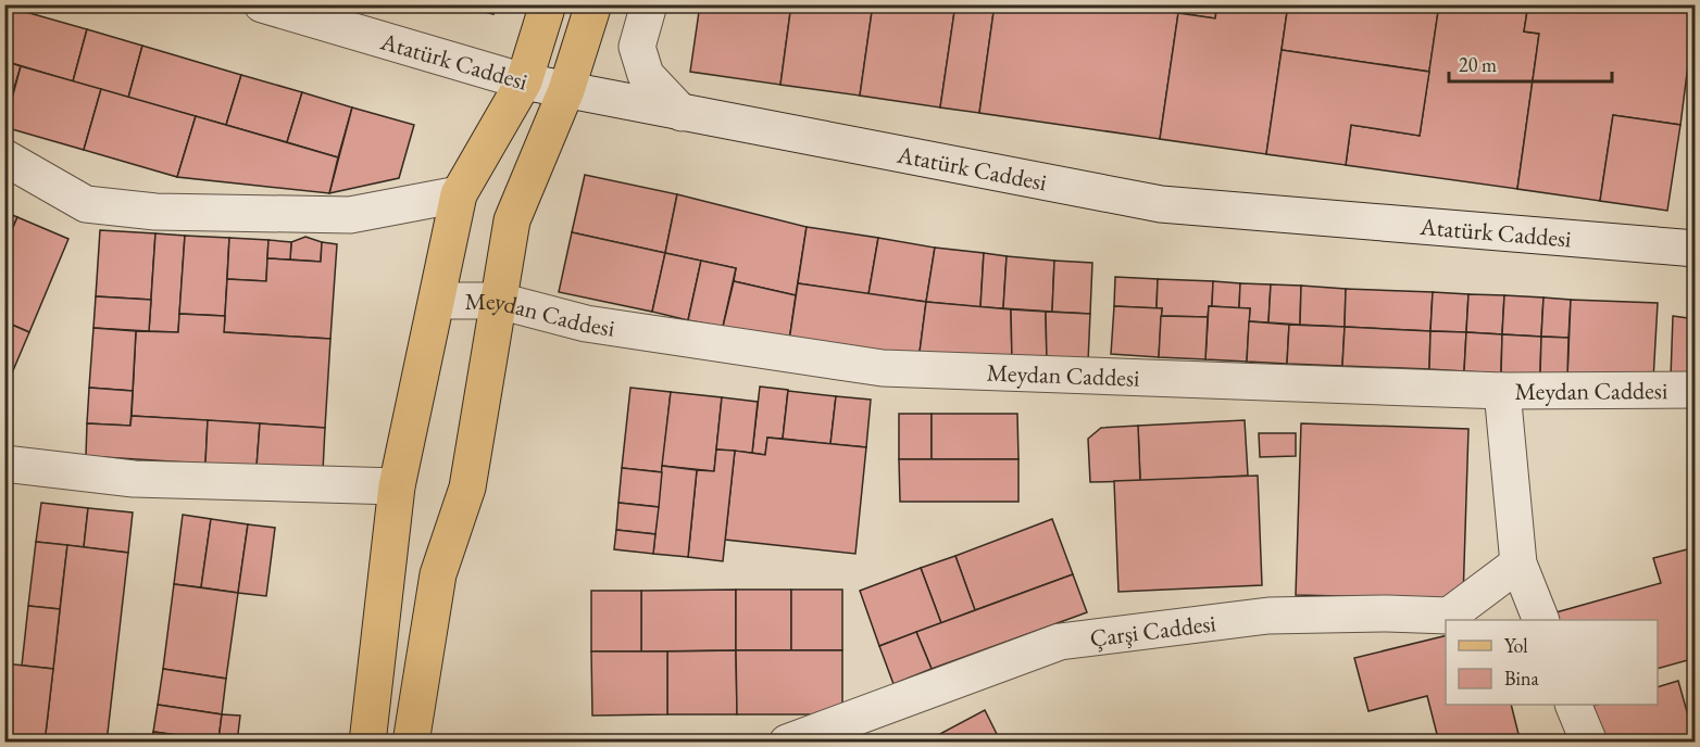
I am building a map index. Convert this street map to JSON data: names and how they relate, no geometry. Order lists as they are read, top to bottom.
{
  "streets": {
    "street": ["Atatürk Caddesi", "Meydan Caddesi", "Çarşi Caddesi"]
  },
  "legend": ["Yol", "Bina"],
  "scale_bar": "20 m"
}
